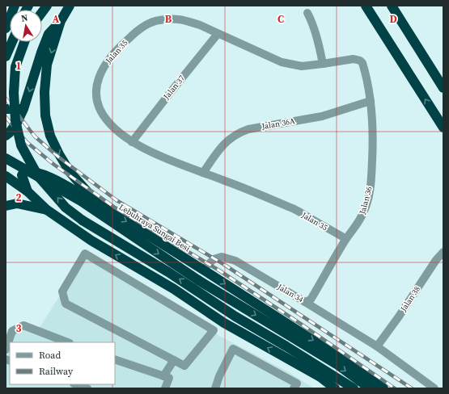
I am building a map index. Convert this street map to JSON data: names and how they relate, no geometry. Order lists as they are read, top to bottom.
{
  "streets": {
    "highway": ["Lebuhraya Sungai Besi"],
    "street": [
      "Jalan 35",
      "Jalan 37",
      "Jalan 36A",
      "Jalan 36",
      "Jalan 34",
      "Jalan 38"
    ]
  },
  "crossings": [
    ["Jalan 35", "Jalan 37"],
    ["Jalan 35", "Jalan 36A"],
    ["Jalan 35", "Jalan 36"],
    ["Jalan 36A", "Jalan 36"],
    ["Jalan 36", "Jalan 34"],
    ["Lebuhraya Sungai Besi", "Jalan 34"],
    ["Jalan 34", "Jalan 38"]
  ],
  "legend": ["Road", "Railway"],
  "north": "top",
  "grid": {
    "columns": [
      "A",
      "B",
      "C",
      "D"
    ],
    "rows": ["1", "2", "3"]
  }
}
